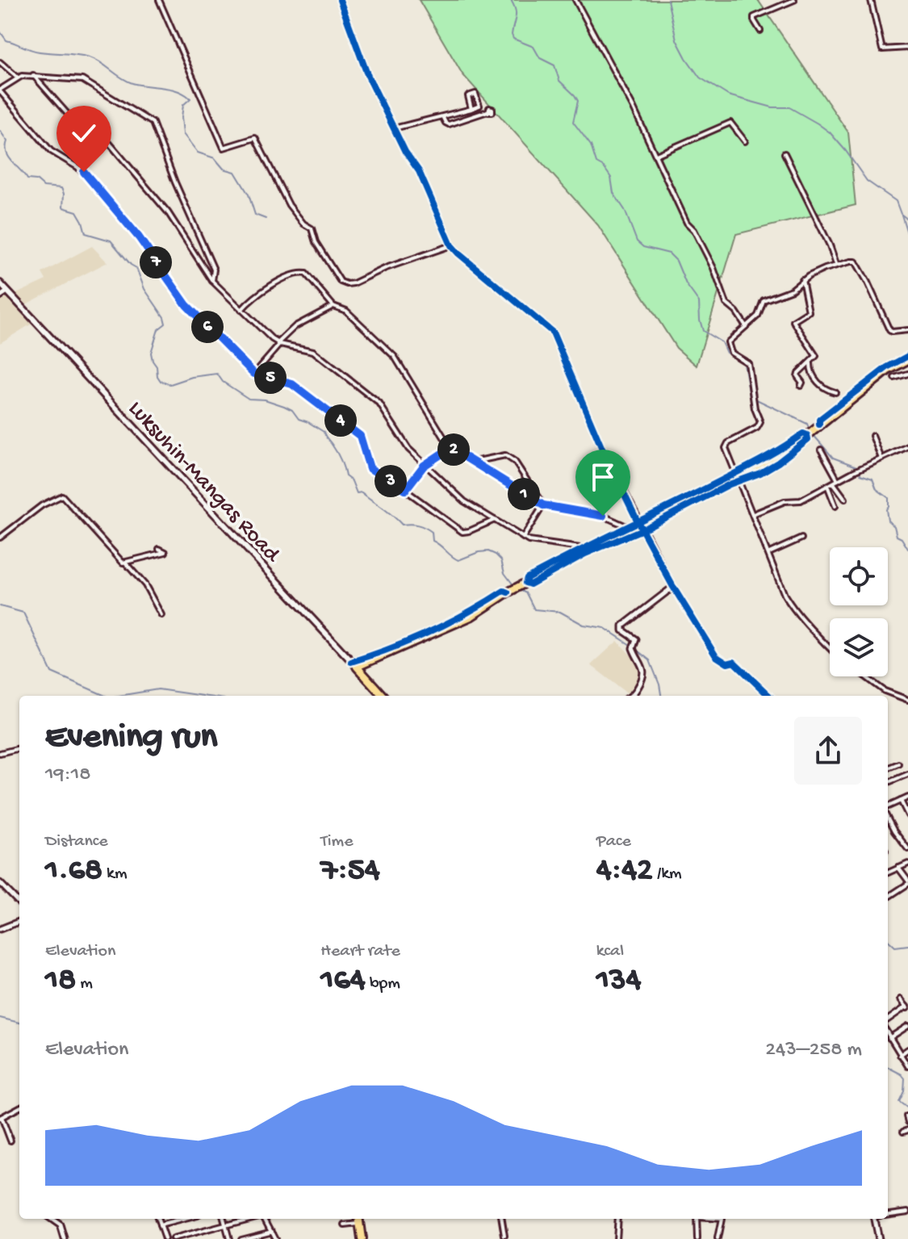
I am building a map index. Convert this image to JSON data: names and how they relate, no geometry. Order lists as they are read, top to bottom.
{
  "streets": {
    "main road": ["Luksuhin-Mangas Road"]
  },
  "page": {
    "pins": [
      "7",
      "6",
      "5",
      "4",
      "2",
      "3",
      "1"
    ],
    "heading": ["Evening run", "19:18"],
    "stats": [
      ["Distance", "1.68 km"],
      ["Time", "7:54"],
      ["Pace", "4:42 /km"],
      ["Elevation", "18 m"],
      ["Heart rate", "164 bpm"],
      ["kcal", "134"]
    ],
    "chart": ["Elevation", "243–258 m"]
  }
}
